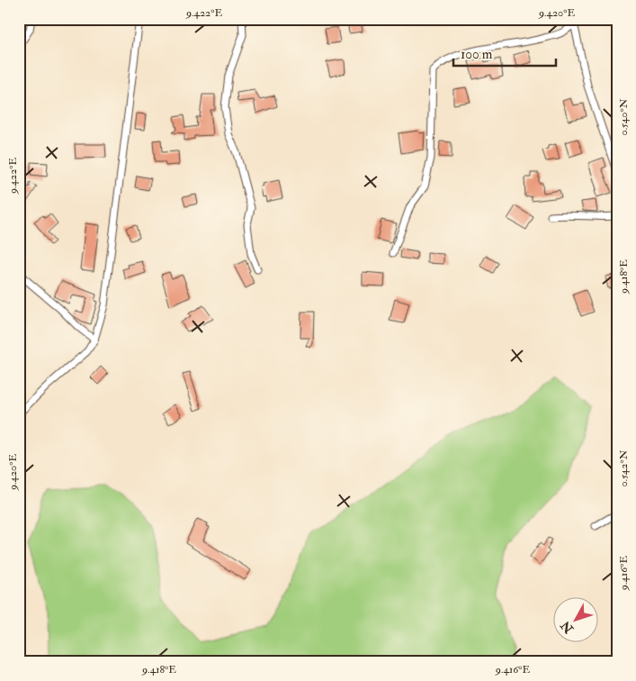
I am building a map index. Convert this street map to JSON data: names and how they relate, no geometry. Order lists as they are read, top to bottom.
{
  "scale_bar": "100 m",
  "north": "bottom left",
  "coordinates": [
    "9.422°E",
    "9.420°E",
    "0.540°N",
    "9.418°E",
    "0.542°N",
    "9.416°E"
  ]
}
